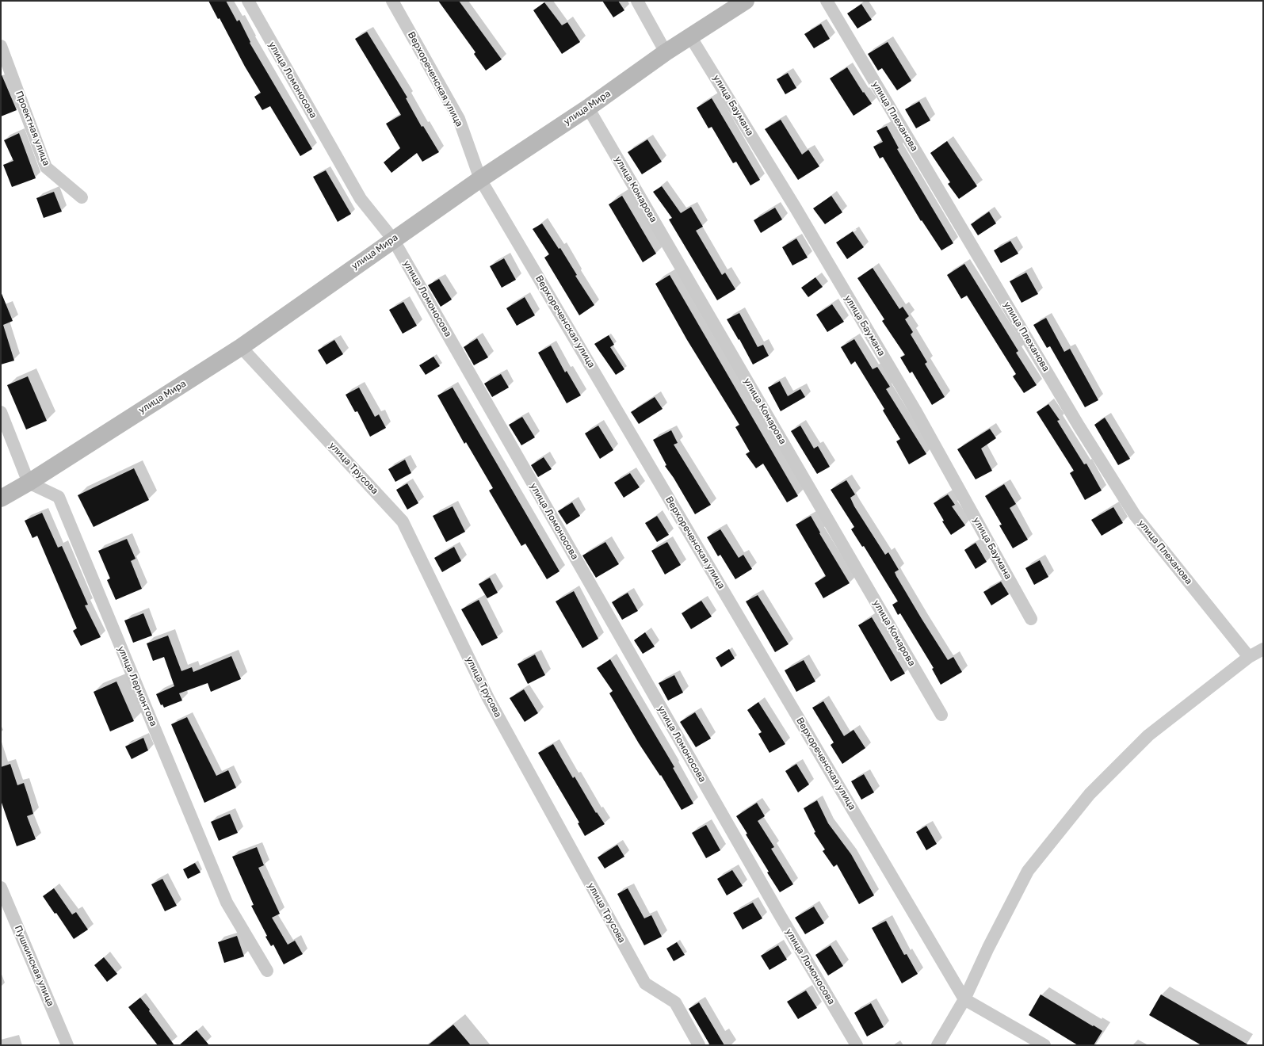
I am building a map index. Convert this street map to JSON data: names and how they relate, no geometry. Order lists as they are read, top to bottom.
{
  "streets": {
    "street": [
      "Верхореченская улица",
      "улица Ломоносова",
      "улица Баумана",
      "улица Мира",
      "улица Плеханова",
      "Проектная улица",
      "улица Комарова",
      "улица Трусова",
      "улица Лермонтова",
      "Пушкинская улица"
    ]
  },
  "crossings": [
    ["Верхореченская улица", "улица Мира"],
    ["улица Ломоносова", "улица Мира"],
    ["улица Баумана", "улица Мира"],
    ["улица Мира", "улица Комарова"],
    ["улица Мира", "улица Трусова"],
    ["улица Мира", "улица Лермонтова"]
  ]
}
